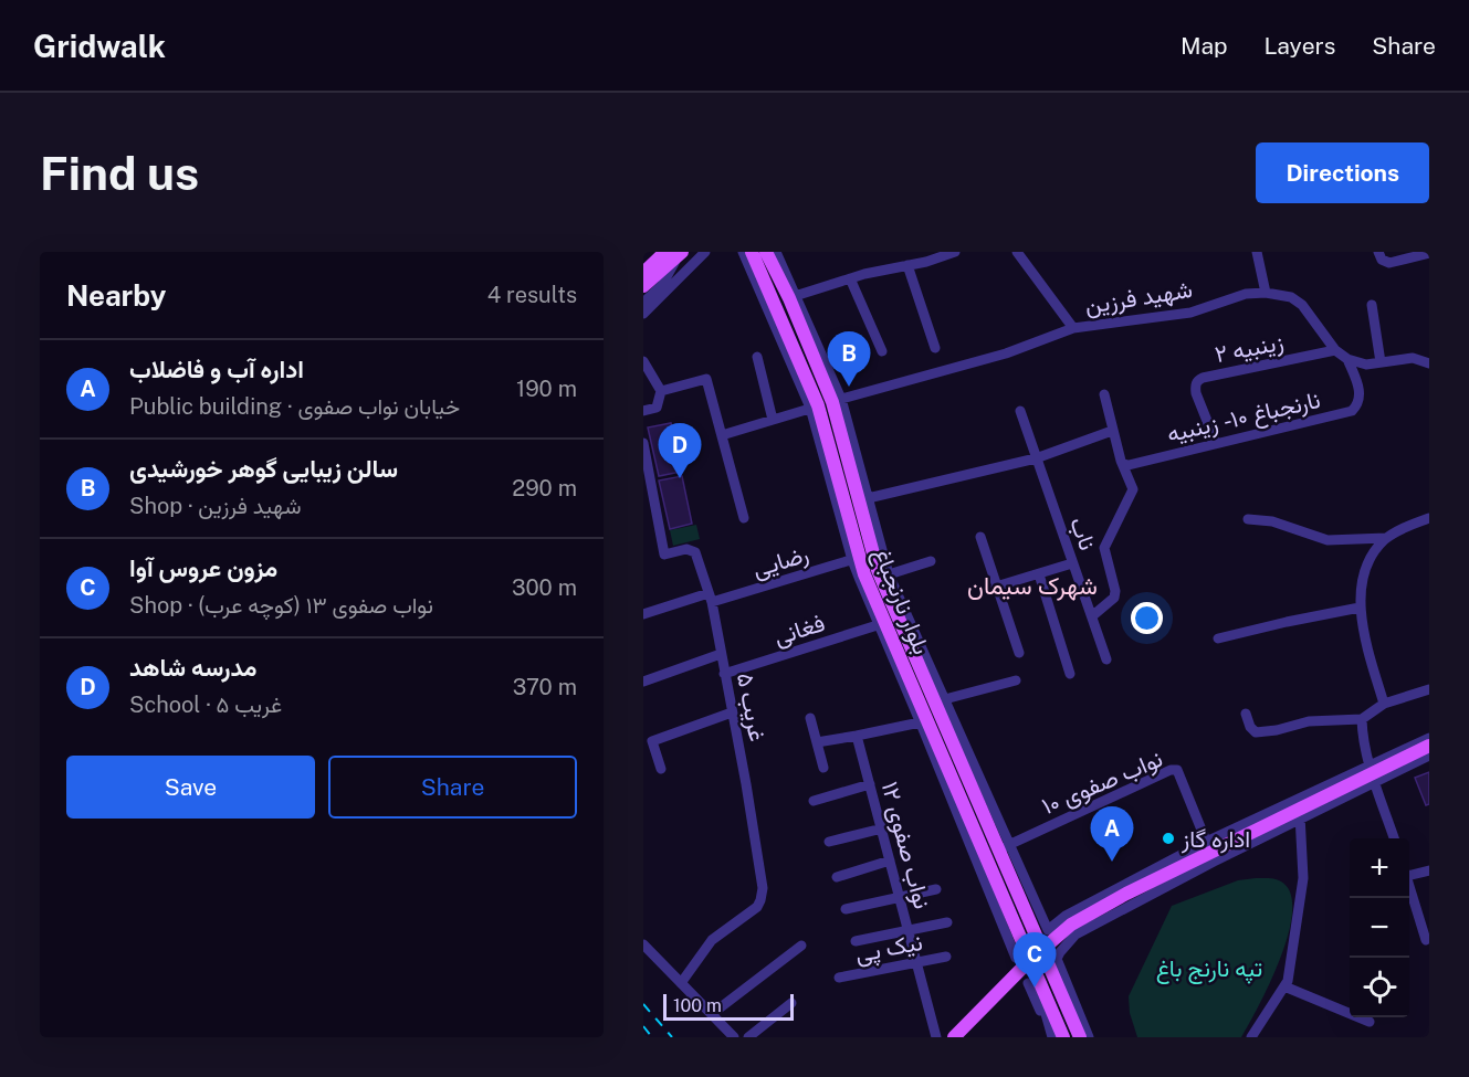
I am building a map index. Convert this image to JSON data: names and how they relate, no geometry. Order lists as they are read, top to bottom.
{
  "streets": {
    "main road": ["بلوار نارنجباغ"],
    "street": [
      "شهید فرزین",
      "زینبیه ۲",
      "نارنجباغ ۱۰ - زینبیه",
      "ناب",
      "رضایی",
      "فغانی",
      "غریب ۵",
      "نواب صفوی ۱۰",
      "نواب صفوی ۱۲",
      "نیک پی"
    ]
  },
  "crossings": [
    ["شهید فرزین", "زینبیه ۲"],
    ["شهید فرزین", "نارنجباغ ۱۰ - زینبیه"],
    ["شهید فرزین", "بلوار نارنجباغ"],
    ["زینبیه ۲", "نارنجباغ ۱۰ - زینبیه"],
    ["رضایی", "بلوار نارنجباغ"],
    ["رضایی", "غریب ۵"],
    ["بلوار نارنجباغ", "فغانی"],
    ["بلوار نارنجباغ", "نواب صفوی ۱۰"],
    ["فغانی", "غریب ۵"],
    ["نواب صفوی ۱۲", "نیک پی"]
  ],
  "districts": ["شهرک سیمان"],
  "parks": ["تپه نارنج باغ"],
  "places": ["اداره گاز"],
  "scale_bar": "100 m",
  "page": {
    "header": "Gridwalk",
    "nav": ["Map", "Layers", "Share"],
    "buttons": [
      "Directions",
      ["Save", "Share"]
    ],
    "title": "Find us",
    "heading": ["Nearby", "4 results"],
    "pins": [
      "B",
      "D",
      "A",
      "C"
    ],
    "list": [
      {
        "mark": "A",
        "name": "اداره آب و فاضلاب",
        "note": "Public building · خیابان نواب صفوی",
        "value": "190 m"
      },
      {
        "mark": "B",
        "name": "سالن زیبایی گوهر خورشیدی",
        "note": "Shop · شهید فرزین",
        "value": "290 m"
      },
      {
        "mark": "C",
        "name": "مزون عروس آوا",
        "note": "Shop · نواب صفوی ۱۳ (کوچه عرب)",
        "value": "300 m"
      },
      {
        "mark": "D",
        "name": "مدرسه شاهد",
        "note": "School · غریب ۵",
        "value": "370 m"
      }
    ],
    "map_buttons": ["+", "−"],
    "scale": "100 m"
  }
}
